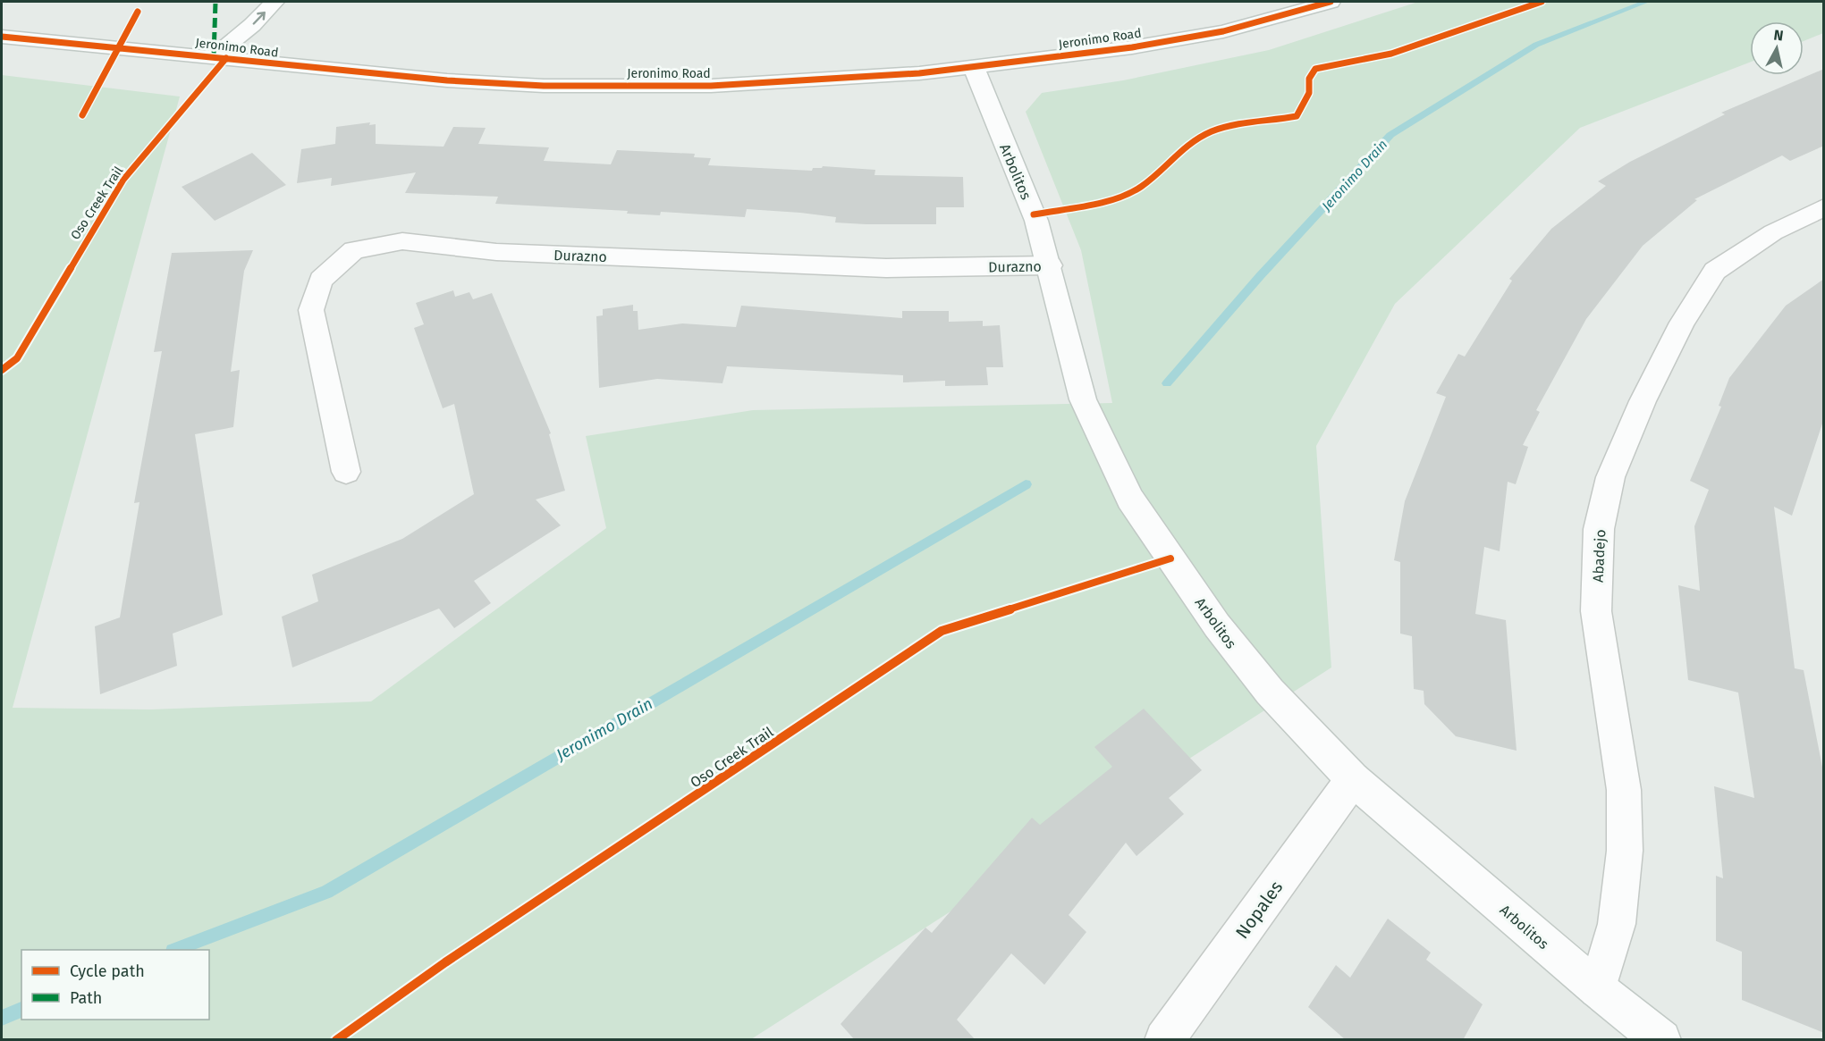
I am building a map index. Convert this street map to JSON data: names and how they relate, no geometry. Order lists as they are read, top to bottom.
{
  "streets": {
    "street": [
      "Jeronimo Road",
      "Arbolitos",
      "Durazno",
      "Abadejo",
      "Nopales"
    ],
    "cycle path": ["Oso Creek Trail"]
  },
  "crossings": [
    ["Jeronimo Road", "Arbolitos"],
    ["Arbolitos", "Durazno"],
    ["Arbolitos", "Abadejo"],
    ["Arbolitos", "Nopales"]
  ],
  "water": ["Jeronimo Drain"],
  "legend": ["Cycle path", "Path"],
  "north": "top"
}
